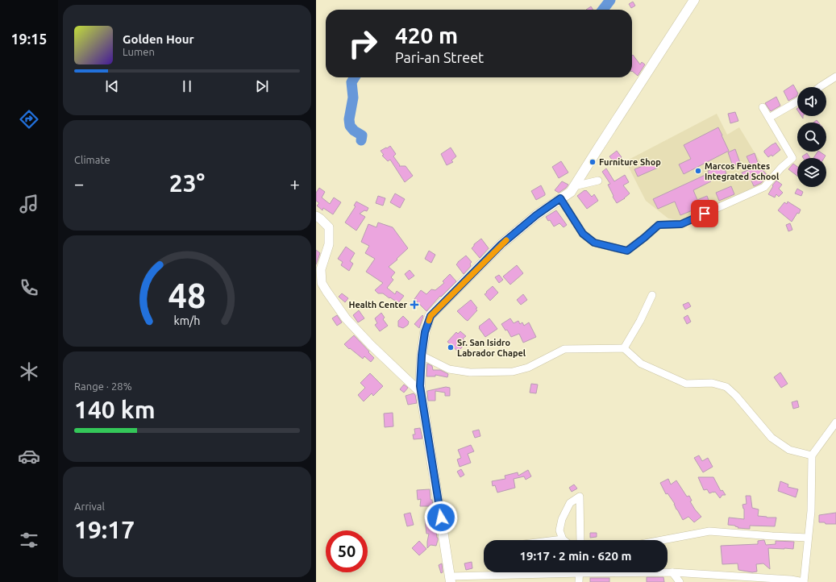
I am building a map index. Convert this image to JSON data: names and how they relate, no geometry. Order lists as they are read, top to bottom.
{
  "places": {
    "other": ["Furniture Shop", "Marcos Fuentes Integrated School", "Sr. San Isidro Labrador Chapel"],
    "health": ["Health Center"]
  },
  "page": {
    "tabs": "19:15",
    "turn": ["420 m", "Pari-an Street"],
    "song": ["Golden Hour", "Lumen"],
    "tile": [
      "Climate",
      ["Range · 28%", "140 km"],
      ["Arrival", "19:17"]
    ],
    "heat": ["−", "23°", "+"],
    "limit": "50",
    "trip": "19:17 · 2 min · 620 m",
    "gauge": ["48", "km/h"]
  }
}
